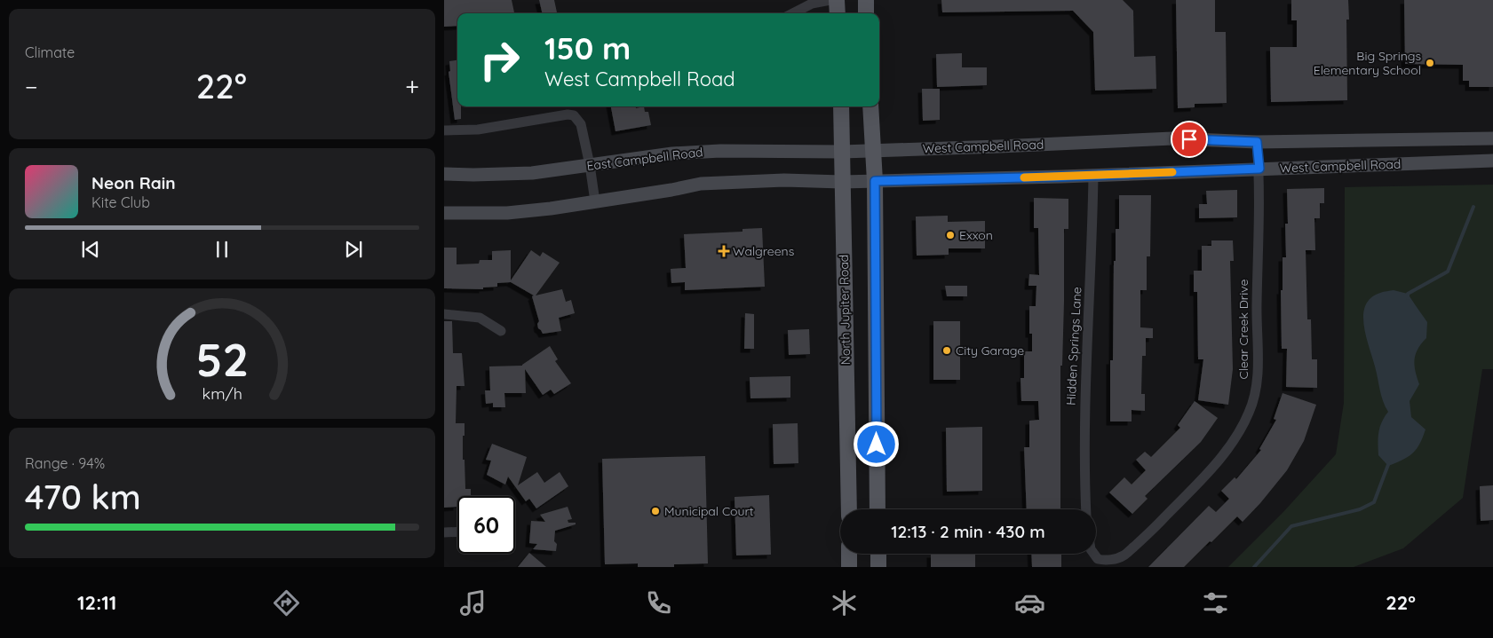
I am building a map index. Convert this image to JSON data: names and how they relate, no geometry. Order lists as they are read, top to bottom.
{
  "streets": {
    "main road": ["West Campbell Road", "East Campbell Road", "North Jupiter Road"],
    "street": ["Clear Creek Drive", "Hidden Springs Lane"]
  },
  "crossings": [
    ["West Campbell Road", "East Campbell Road"],
    ["West Campbell Road", "North Jupiter Road"],
    ["West Campbell Road", "Clear Creek Drive"],
    ["West Campbell Road", "Hidden Springs Lane"],
    ["East Campbell Road", "North Jupiter Road"]
  ],
  "places": {
    "other": [
      "Big Springs Elementary School",
      "Exxon",
      "City Garage",
      "Municipal Court"
    ],
    "health": ["Walgreens"]
  },
  "page": {
    "tile": [
      "Climate",
      ["Range · 94%", "470 km"]
    ],
    "turn": ["150 m", "West Campbell Road"],
    "heat": ["−", "22°", "+"],
    "song": ["Neon Rain", "Kite Club"],
    "limit": "60",
    "trip": "12:13 · 2 min · 430 m",
    "tabs": ["12:11", "22°"],
    "gauge": ["52", "km/h"]
  }
}
